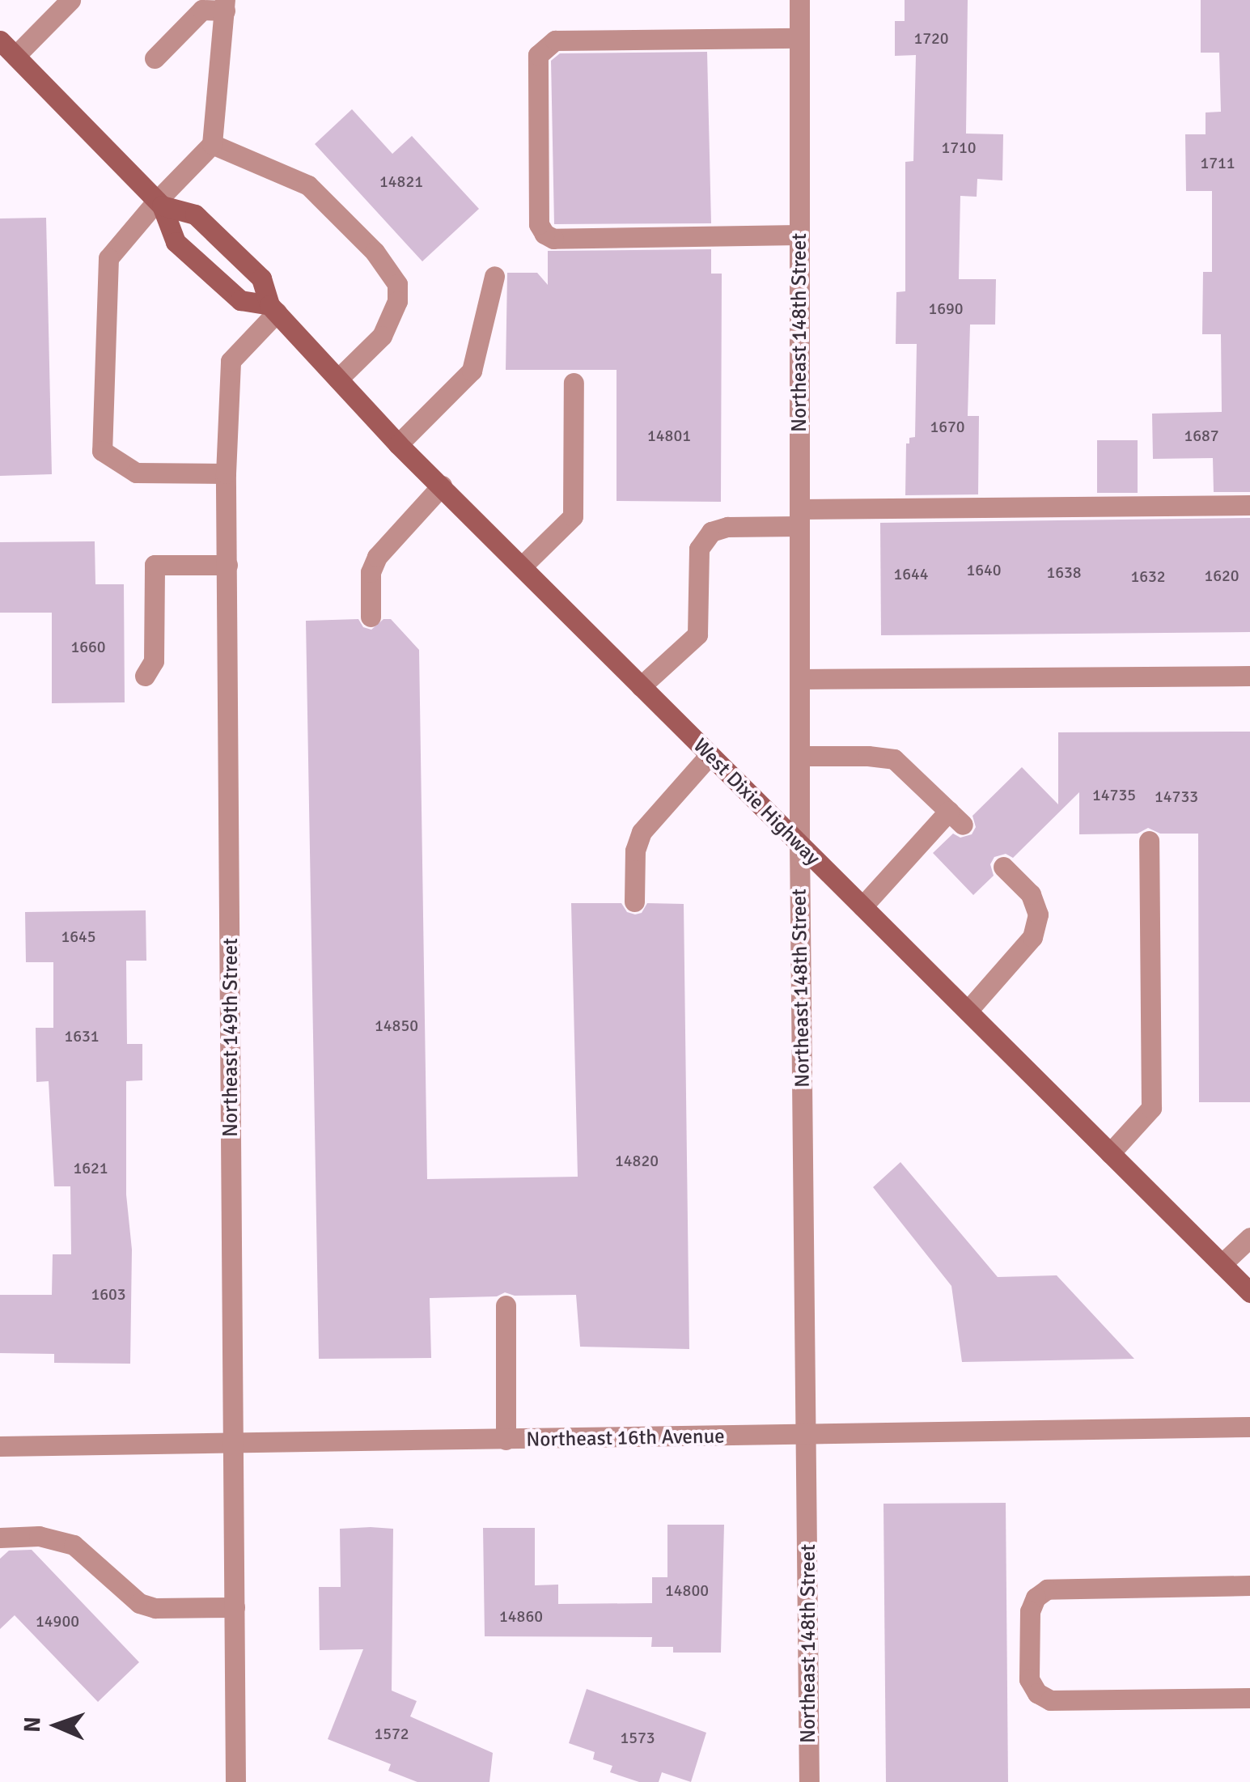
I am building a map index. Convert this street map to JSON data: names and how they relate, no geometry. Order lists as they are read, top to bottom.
{
  "streets": {
    "main road": ["West Dixie Highway"],
    "street": ["Northeast 148th Street", "Northeast 149th Street", "Northeast 16th Avenue"]
  },
  "crossings": [
    ["Northeast 148th Street", "West Dixie Highway"],
    ["Northeast 148th Street", "Northeast 16th Avenue"],
    ["West Dixie Highway", "Northeast 149th Street"],
    ["Northeast 149th Street", "Northeast 16th Avenue"]
  ],
  "house_numbers": [
    "1720",
    "1710",
    "1711",
    "14821",
    "1690",
    "1670",
    "14801",
    "1687",
    "1640",
    "1638",
    "1644",
    "1620",
    "1632",
    "1660",
    "14735",
    "14733",
    "1645",
    "14850",
    "1631",
    "14820",
    "1621",
    "1603",
    "14800",
    "14860",
    "14900",
    "1572",
    "1573"
  ],
  "north": "left"
}
